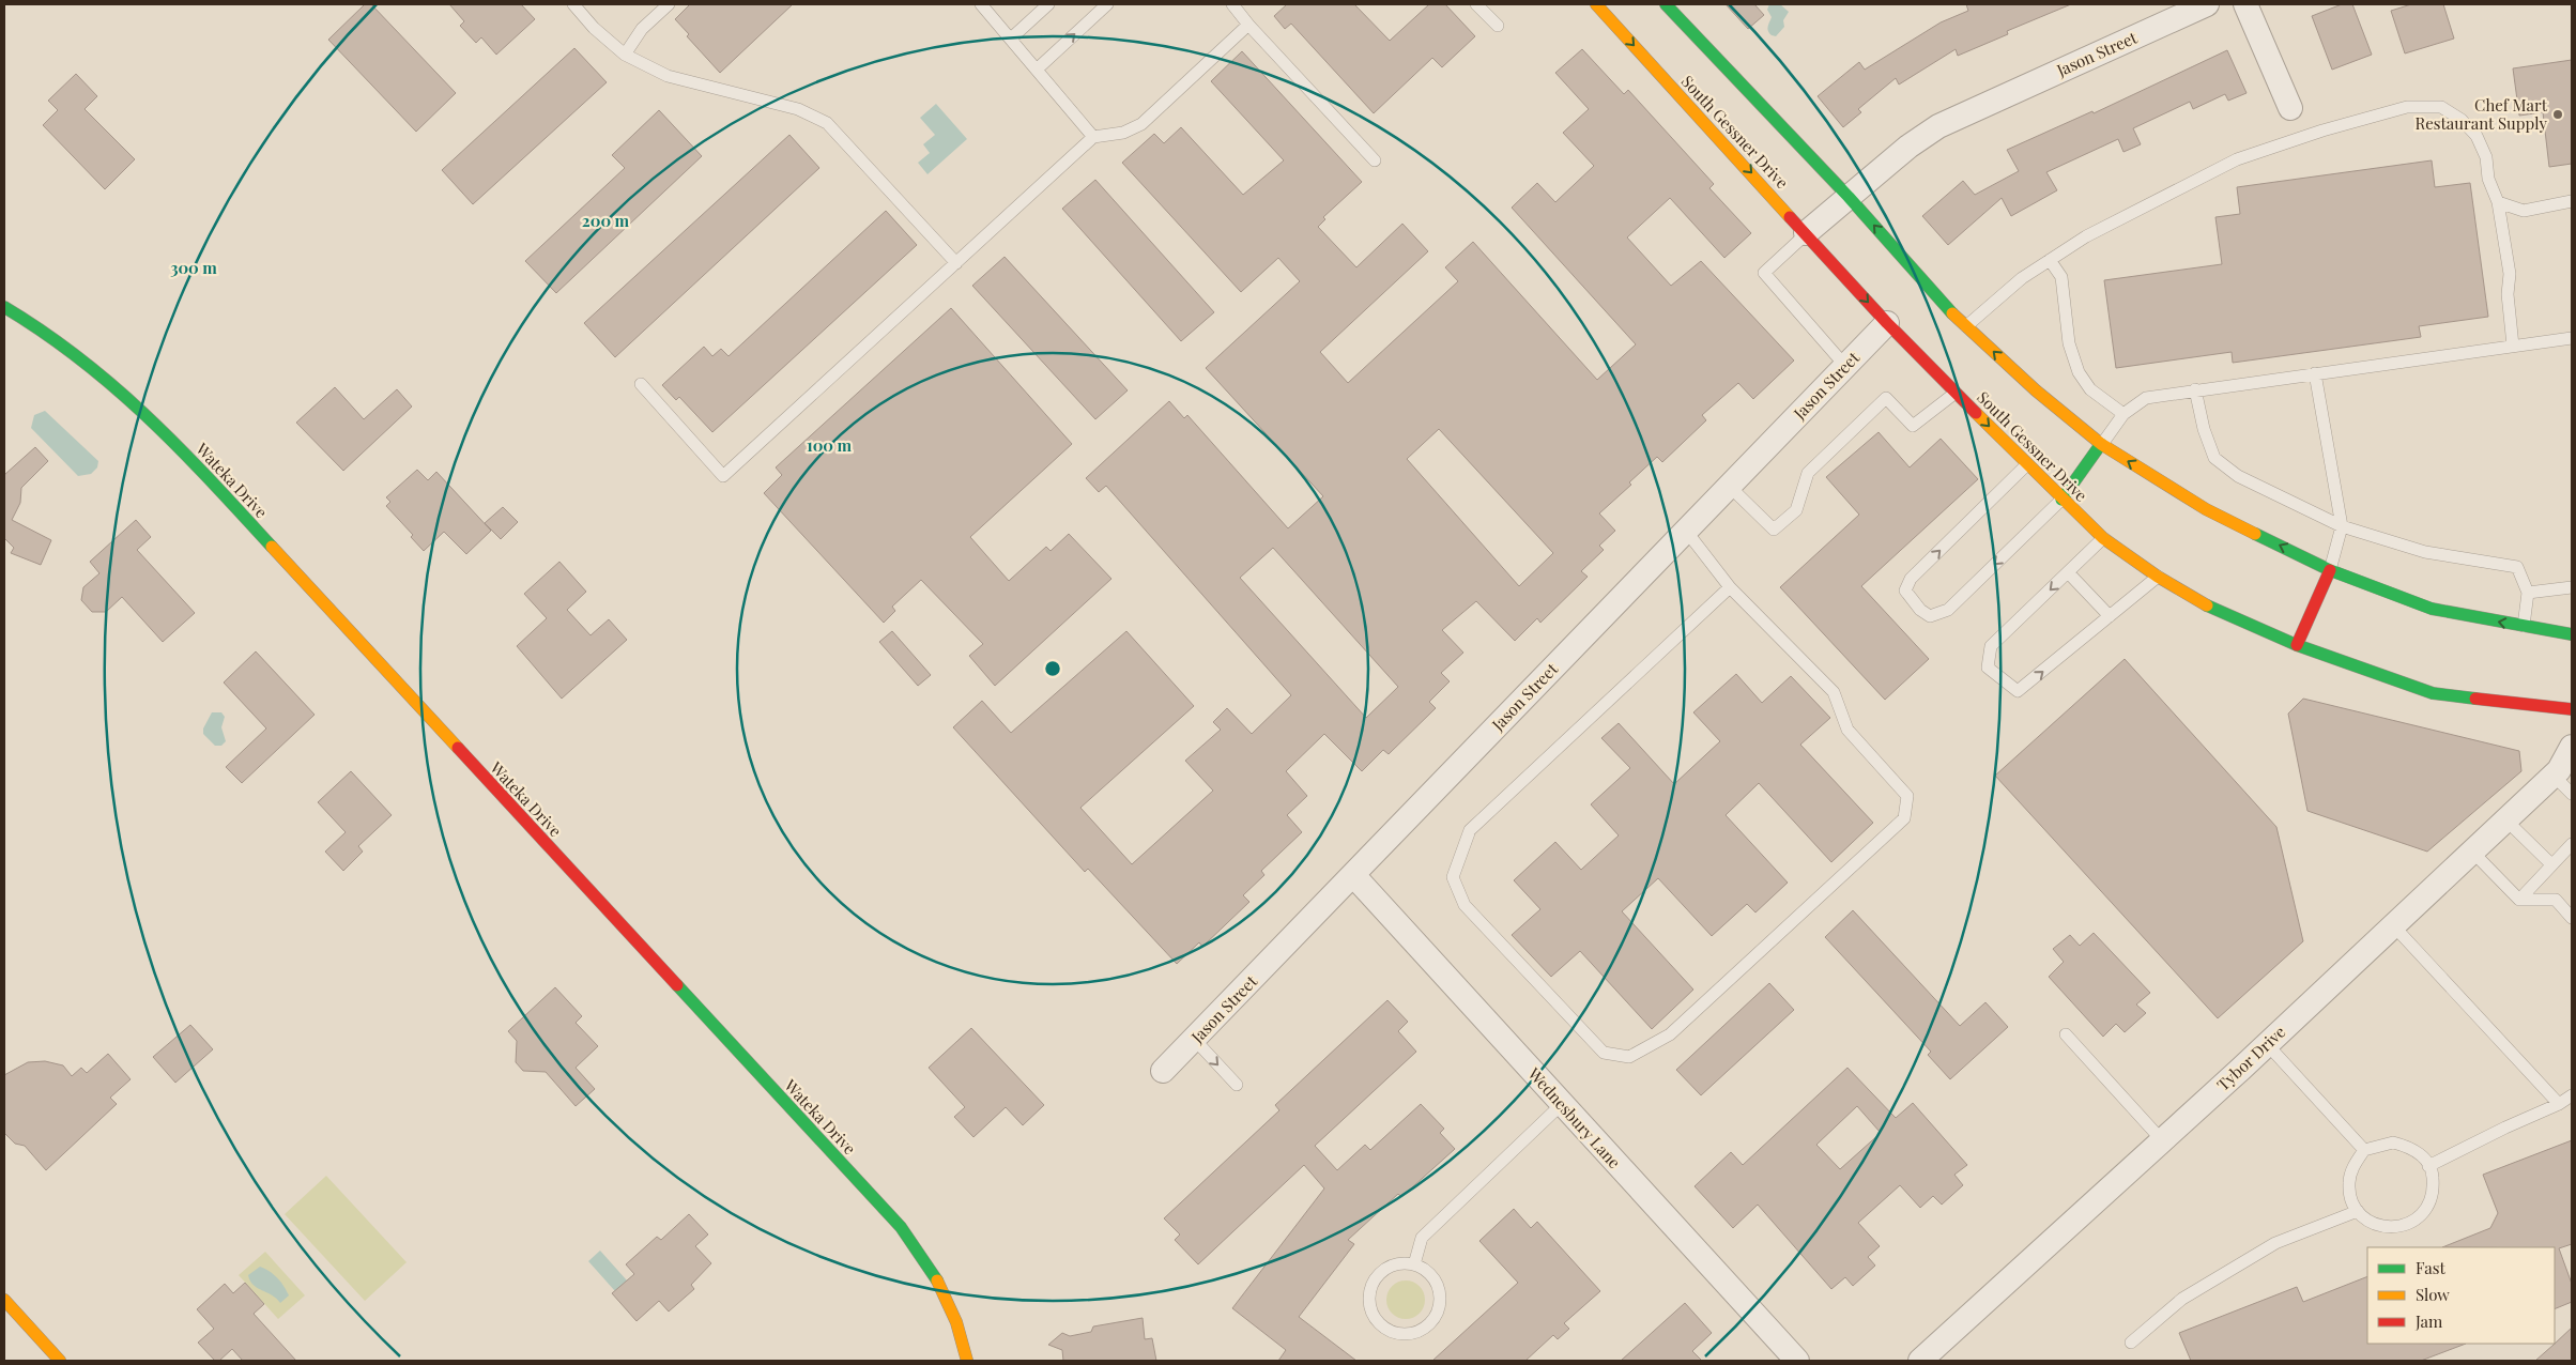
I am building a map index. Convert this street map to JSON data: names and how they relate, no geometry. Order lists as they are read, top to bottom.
{
  "streets": {
    "main road": ["South Gessner Drive", "Wateka Drive"],
    "street": ["Jason Street", "Tybor Drive", "Wednesbury Lane"]
  },
  "crossings": [
    ["Jason Street", "South Gessner Drive"],
    ["Jason Street", "Wednesbury Lane"]
  ],
  "places": ["Chef Mart Restaurant Supply"],
  "legend": ["Fast", "Slow", "Jam"],
  "rings": ["200 m", "300 m", "100 m"]
}
